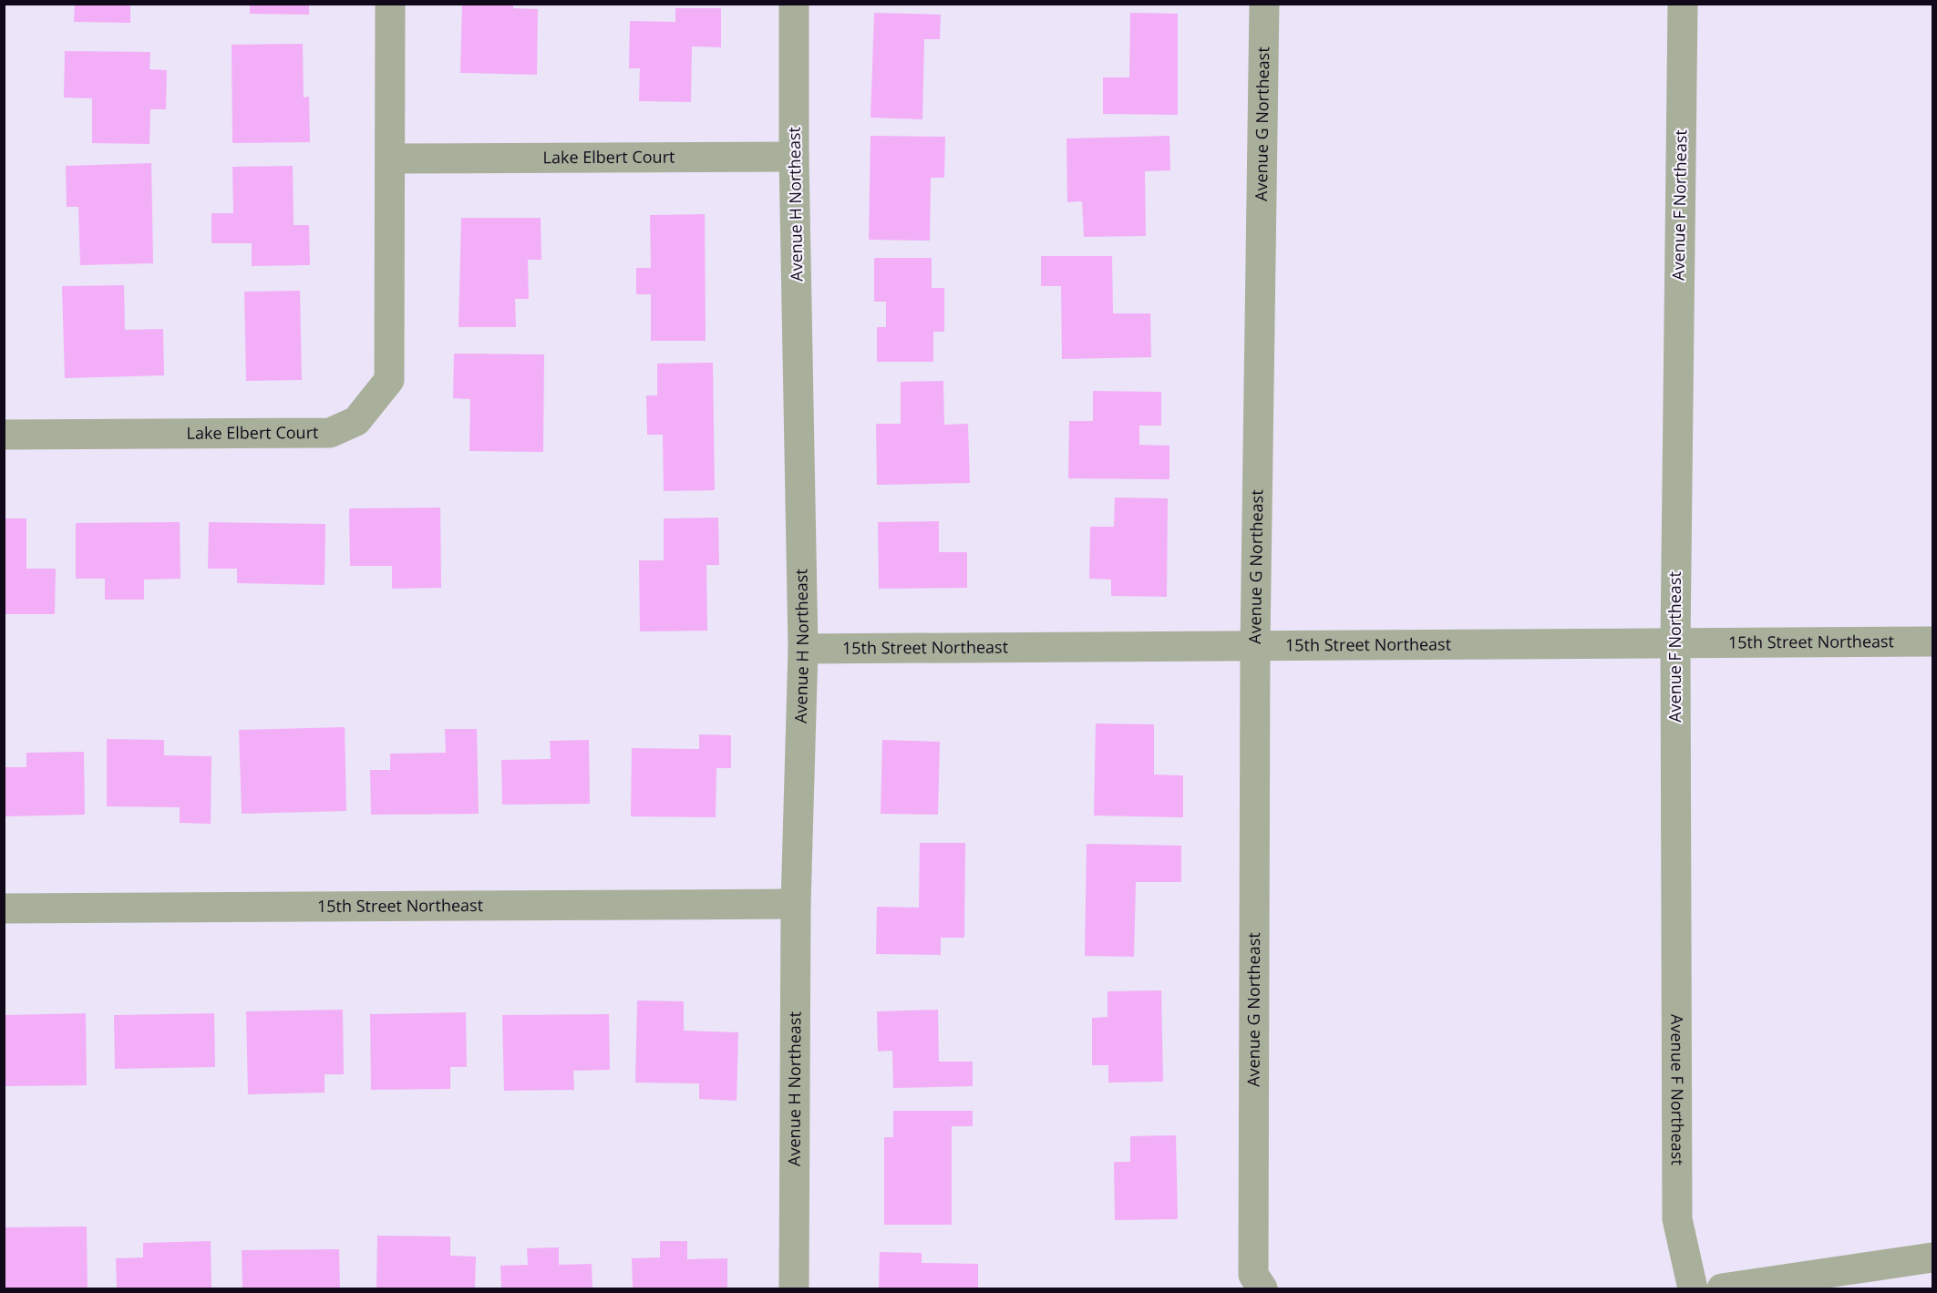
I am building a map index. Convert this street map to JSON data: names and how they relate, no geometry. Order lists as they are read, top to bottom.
{
  "streets": {
    "street": [
      "Avenue G Northeast",
      "Lake Elbert Court",
      "Avenue H Northeast",
      "Avenue F Northeast",
      "15th Street Northeast"
    ]
  },
  "crossings": [
    ["Avenue G Northeast", "15th Street Northeast"],
    ["Lake Elbert Court", "Avenue H Northeast"],
    ["Avenue H Northeast", "15th Street Northeast"],
    ["Avenue F Northeast", "15th Street Northeast"]
  ]
}
